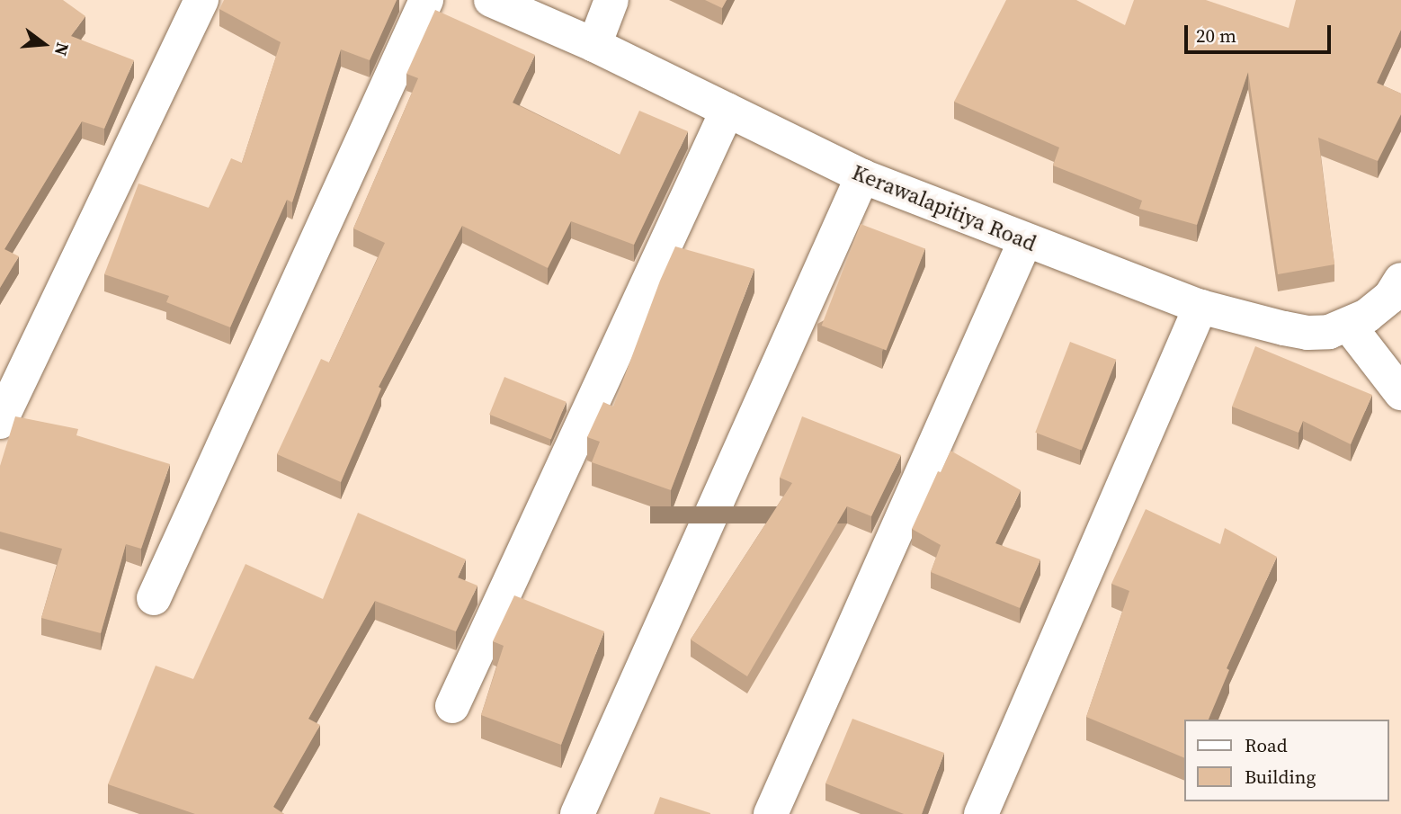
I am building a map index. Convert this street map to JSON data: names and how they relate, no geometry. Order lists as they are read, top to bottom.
{
  "streets": {
    "street": ["Kerawalapitiya Road"]
  },
  "legend": ["Road", "Building"],
  "scale_bar": "20 m",
  "north": "right"
}
